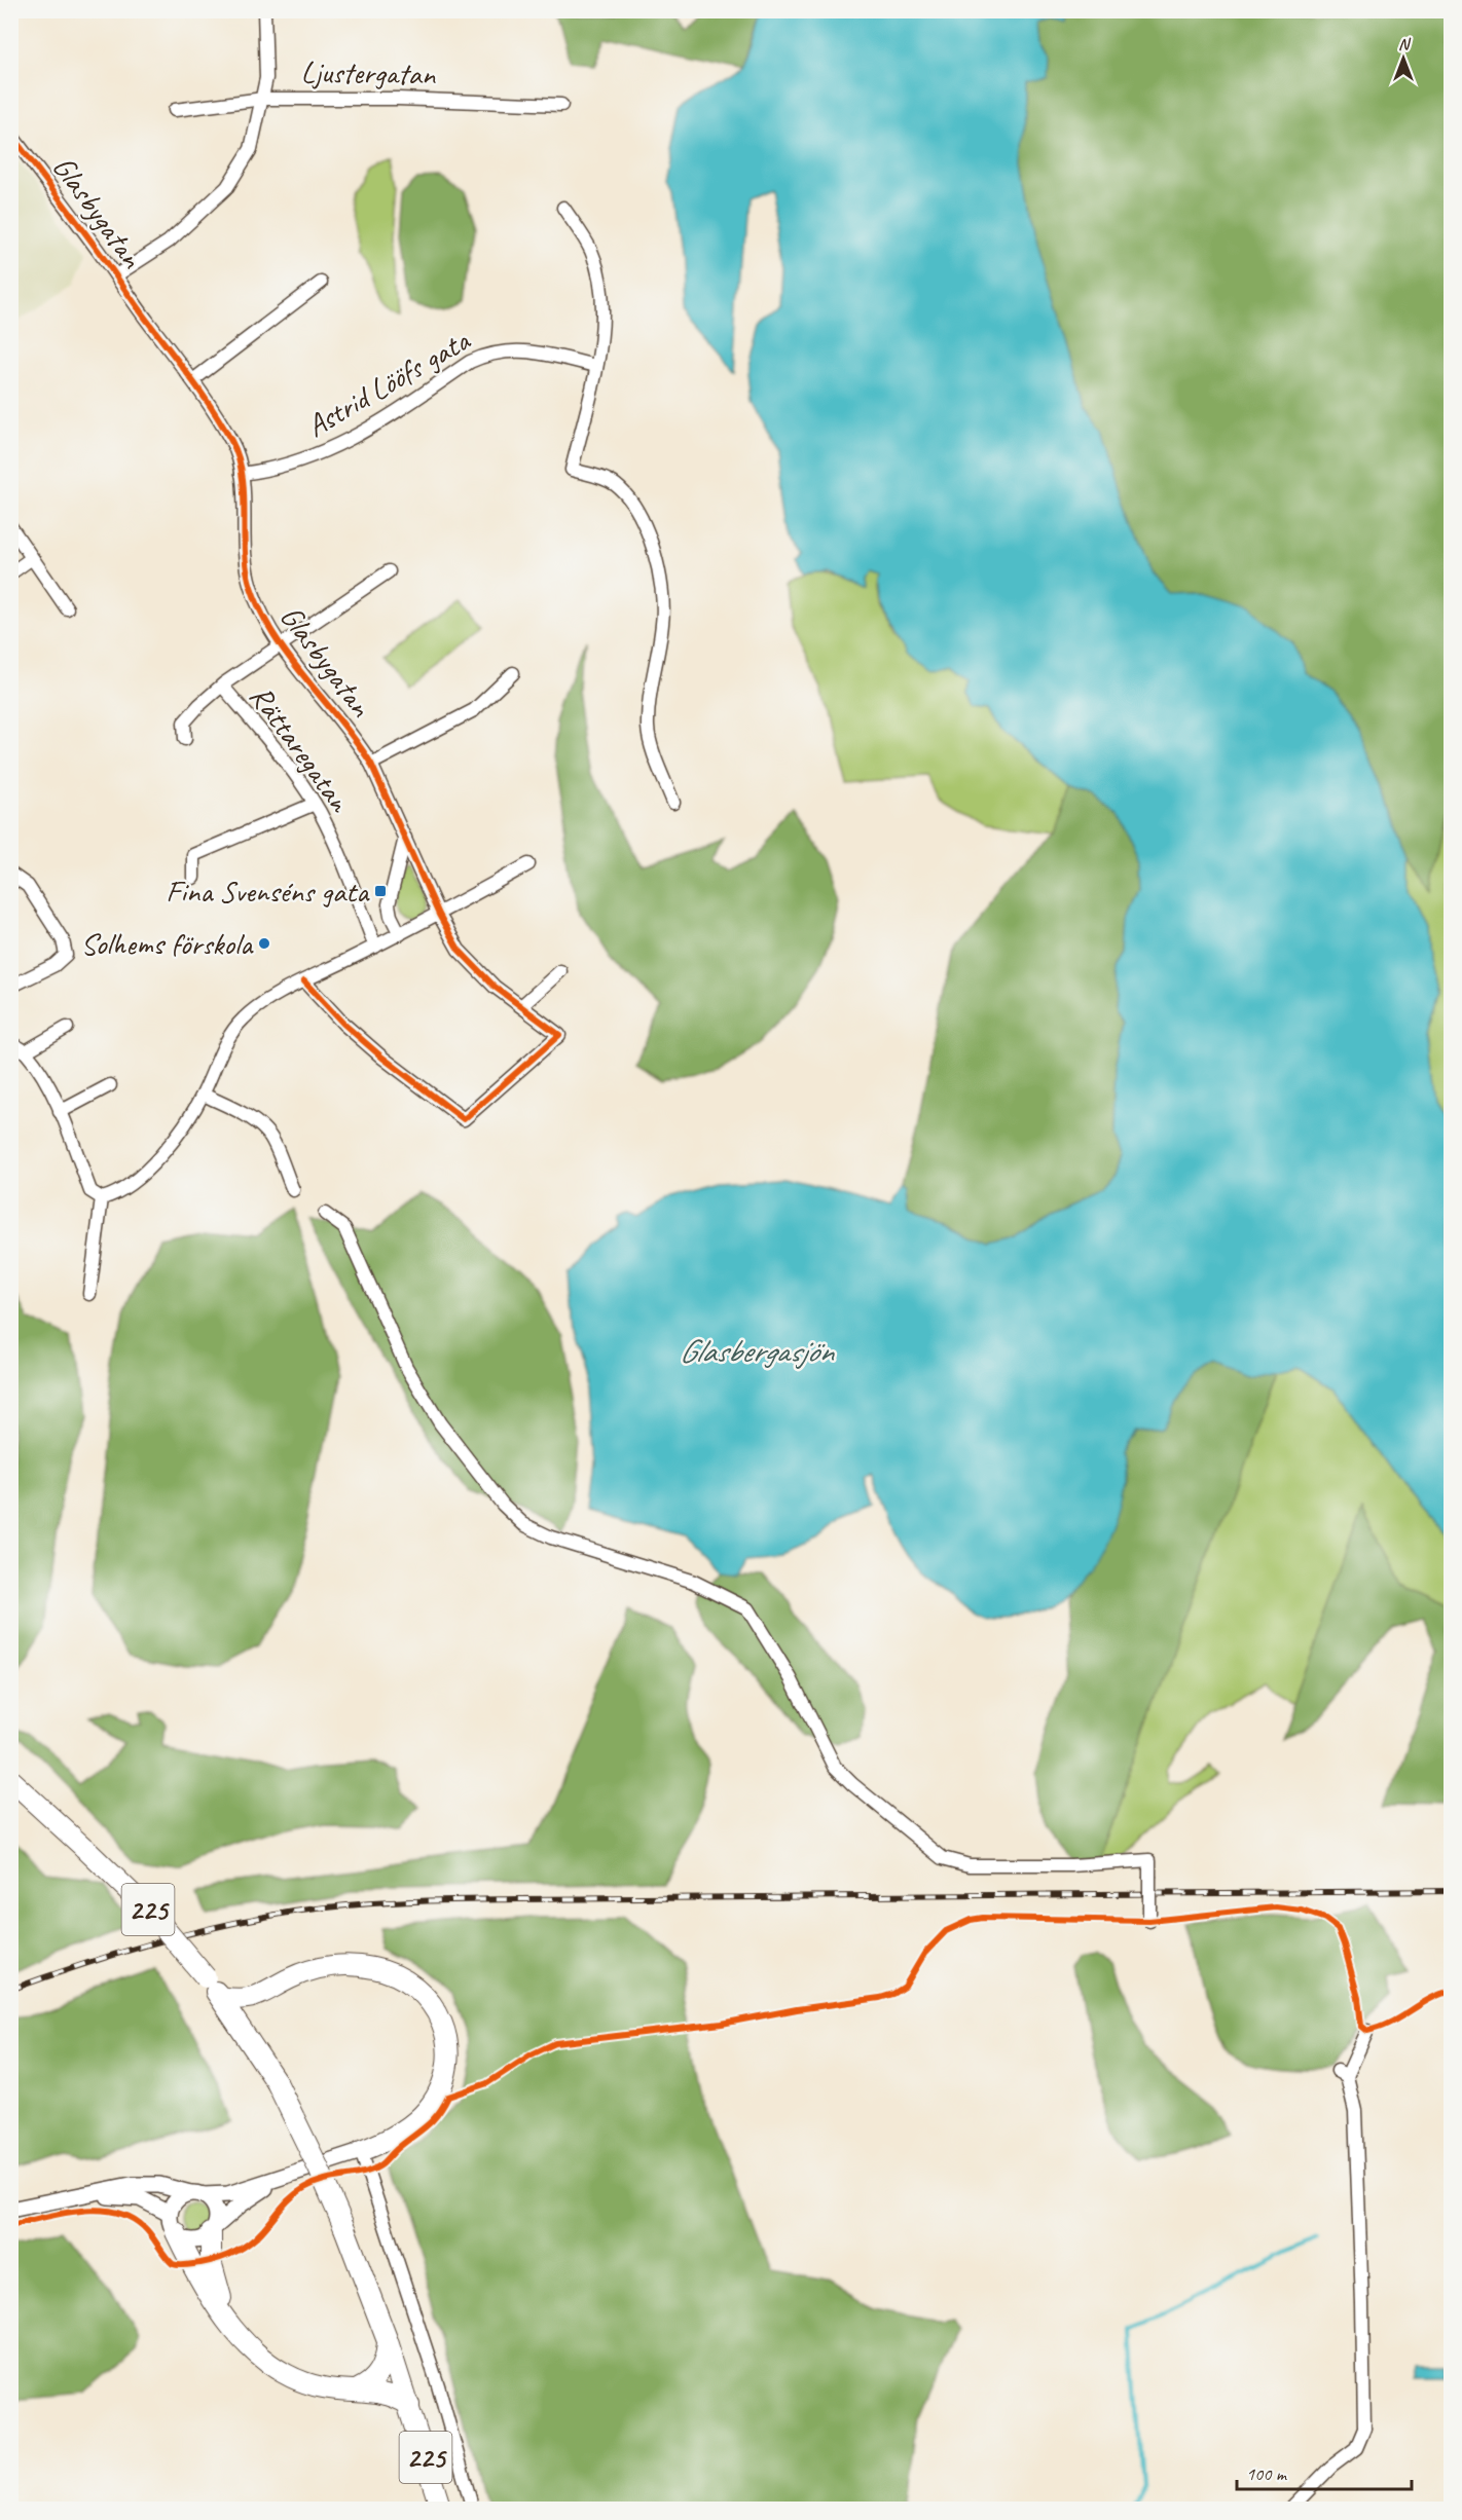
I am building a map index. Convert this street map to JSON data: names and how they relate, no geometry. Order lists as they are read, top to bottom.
{
  "streets": {
    "main road": ["225"],
    "street": [
      "Ljustergatan",
      "Glasbygatan",
      "Astrid Lööfs gata",
      "Rättaregatan"
    ]
  },
  "crossings": [
    ["Glasbygatan", "Astrid Lööfs gata"]
  ],
  "water": ["Glasbergasjön"],
  "places": {
    "transit": ["Fina Svenséns gata"],
    "other": ["Solhems förskola"]
  },
  "scale_bar": "100 m",
  "north": "top"
}
